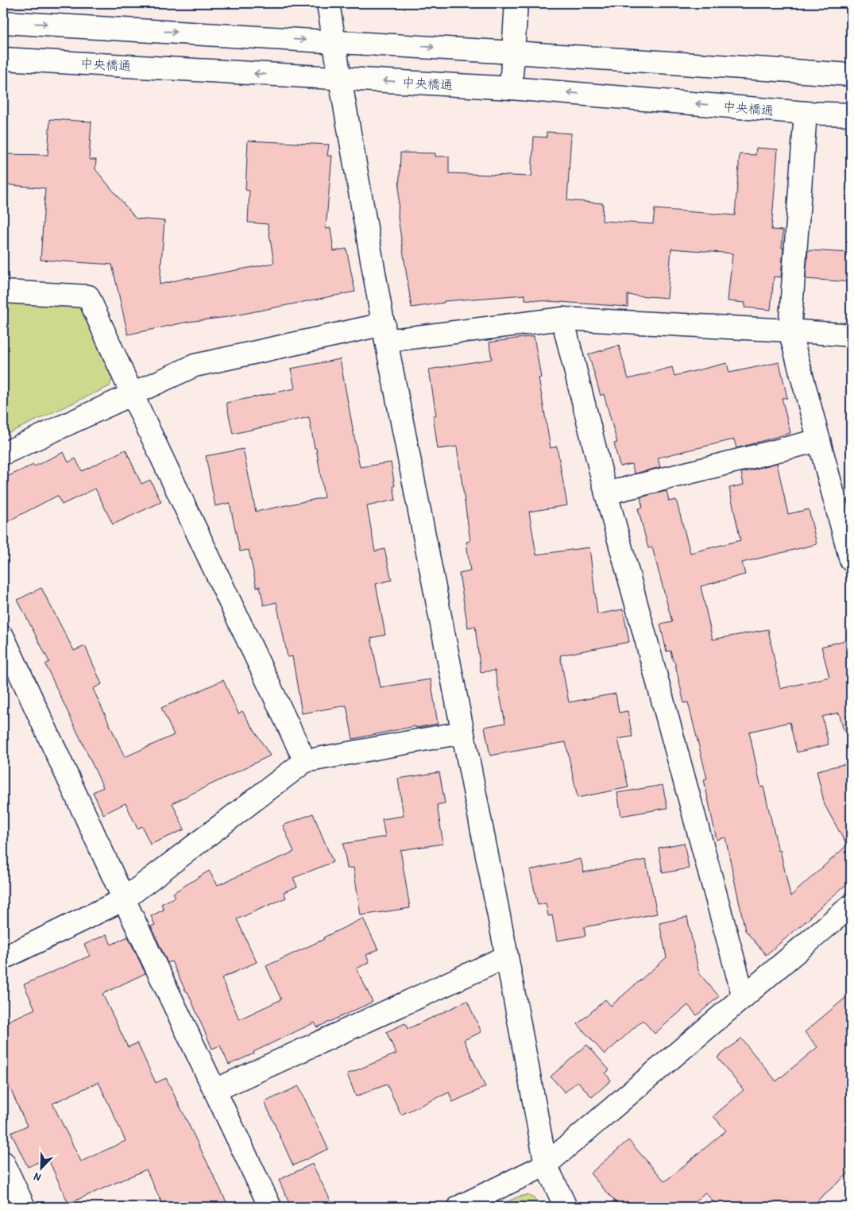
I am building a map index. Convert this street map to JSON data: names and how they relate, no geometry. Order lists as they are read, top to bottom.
{
  "streets": {
    "street": ["中央橋通"]
  },
  "north": "bottom left"
}
